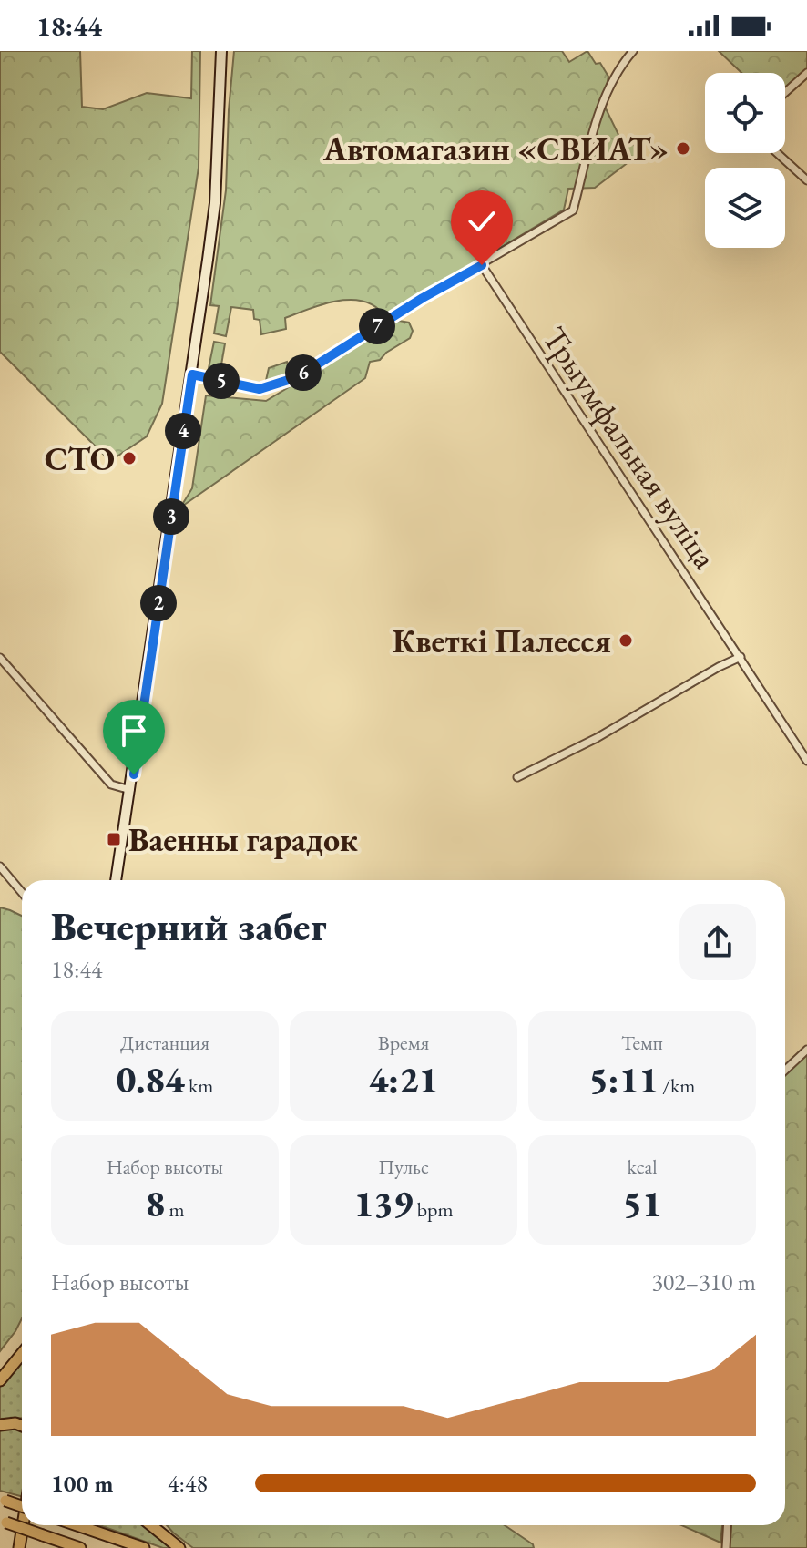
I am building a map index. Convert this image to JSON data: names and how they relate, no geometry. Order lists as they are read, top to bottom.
{
  "streets": {
    "street": ["Трыумфальная вуліца"]
  },
  "places": {
    "other": ["Автомагазин «СВИАТ»", "СТО", "Кветкі Палесся"],
    "transit": ["Ваенны гарадок"]
  },
  "page": {
    "status": "18:44",
    "pins": [
      "7",
      "6",
      "5",
      "4",
      "3",
      "2"
    ],
    "heading": ["Вечерний забег", "18:44"],
    "stats": [
      ["Дистанция", "0.84 km"],
      ["Время", "4:21"],
      ["Темп", "5:11 /km"],
      ["Набор высоты", "8 m"],
      ["Пульс", "139 bpm"],
      ["kcal", "51"]
    ],
    "chart": ["Набор высоты", "302–310 m"],
    "list": [
      {
        "name": "100 m",
        "note": "4:48"
      }
    ]
  }
}
